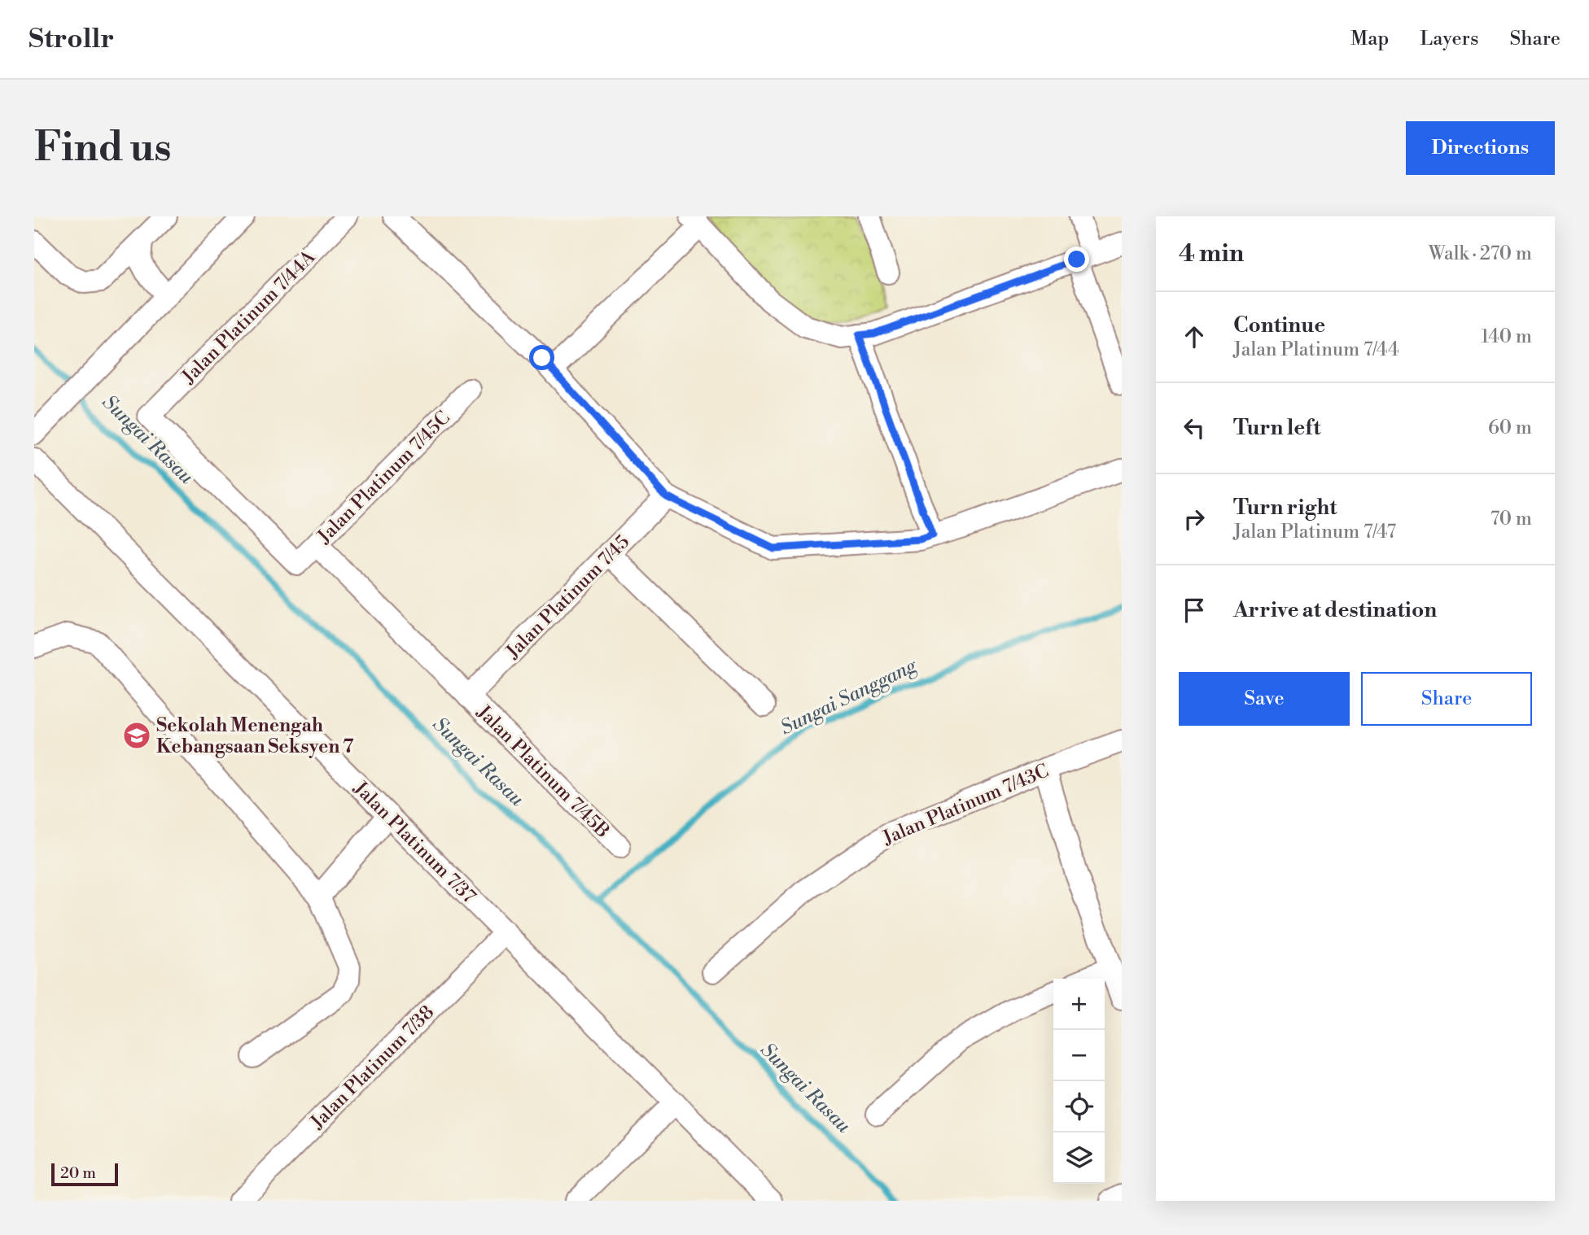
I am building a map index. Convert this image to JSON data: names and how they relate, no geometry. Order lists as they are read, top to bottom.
{
  "streets": {
    "street": [
      "Jalan Platinum 7/44A",
      "Jalan Platinum 7/45C",
      "Jalan Platinum 7/45",
      "Jalan Platinum 7/45B",
      "Jalan Platinum 7/43C",
      "Jalan Platinum 7/37",
      "Jalan Platinum 7/38"
    ]
  },
  "crossings": [
    ["Jalan Platinum 7/44A", "Jalan Platinum 7/45C"],
    ["Jalan Platinum 7/45C", "Jalan Platinum 7/45B"],
    ["Jalan Platinum 7/45", "Jalan Platinum 7/45B"],
    ["Jalan Platinum 7/37", "Jalan Platinum 7/38"]
  ],
  "water": ["Sungai Rasau", "Sungai Sanggang"],
  "places": {
    "school or university": ["Sekolah Menengah Kebangsaan Seksyen 7"]
  },
  "scale_bar": "20 m",
  "page": {
    "header": "Strollr",
    "nav": ["Map", "Layers", "Share"],
    "buttons": [
      "Directions",
      ["Save", "Share"]
    ],
    "title": "Find us",
    "heading": ["4 min", "Walk · 270 m"],
    "list": [
      ["Continue", "Jalan Platinum 7/44", "140 m"],
      ["Turn left", "60 m"],
      ["Turn right", "Jalan Platinum 7/47", "70 m"],
      "Arrive at destination"
    ],
    "map_buttons": ["+", "−"],
    "scale": "20 m"
  }
}
